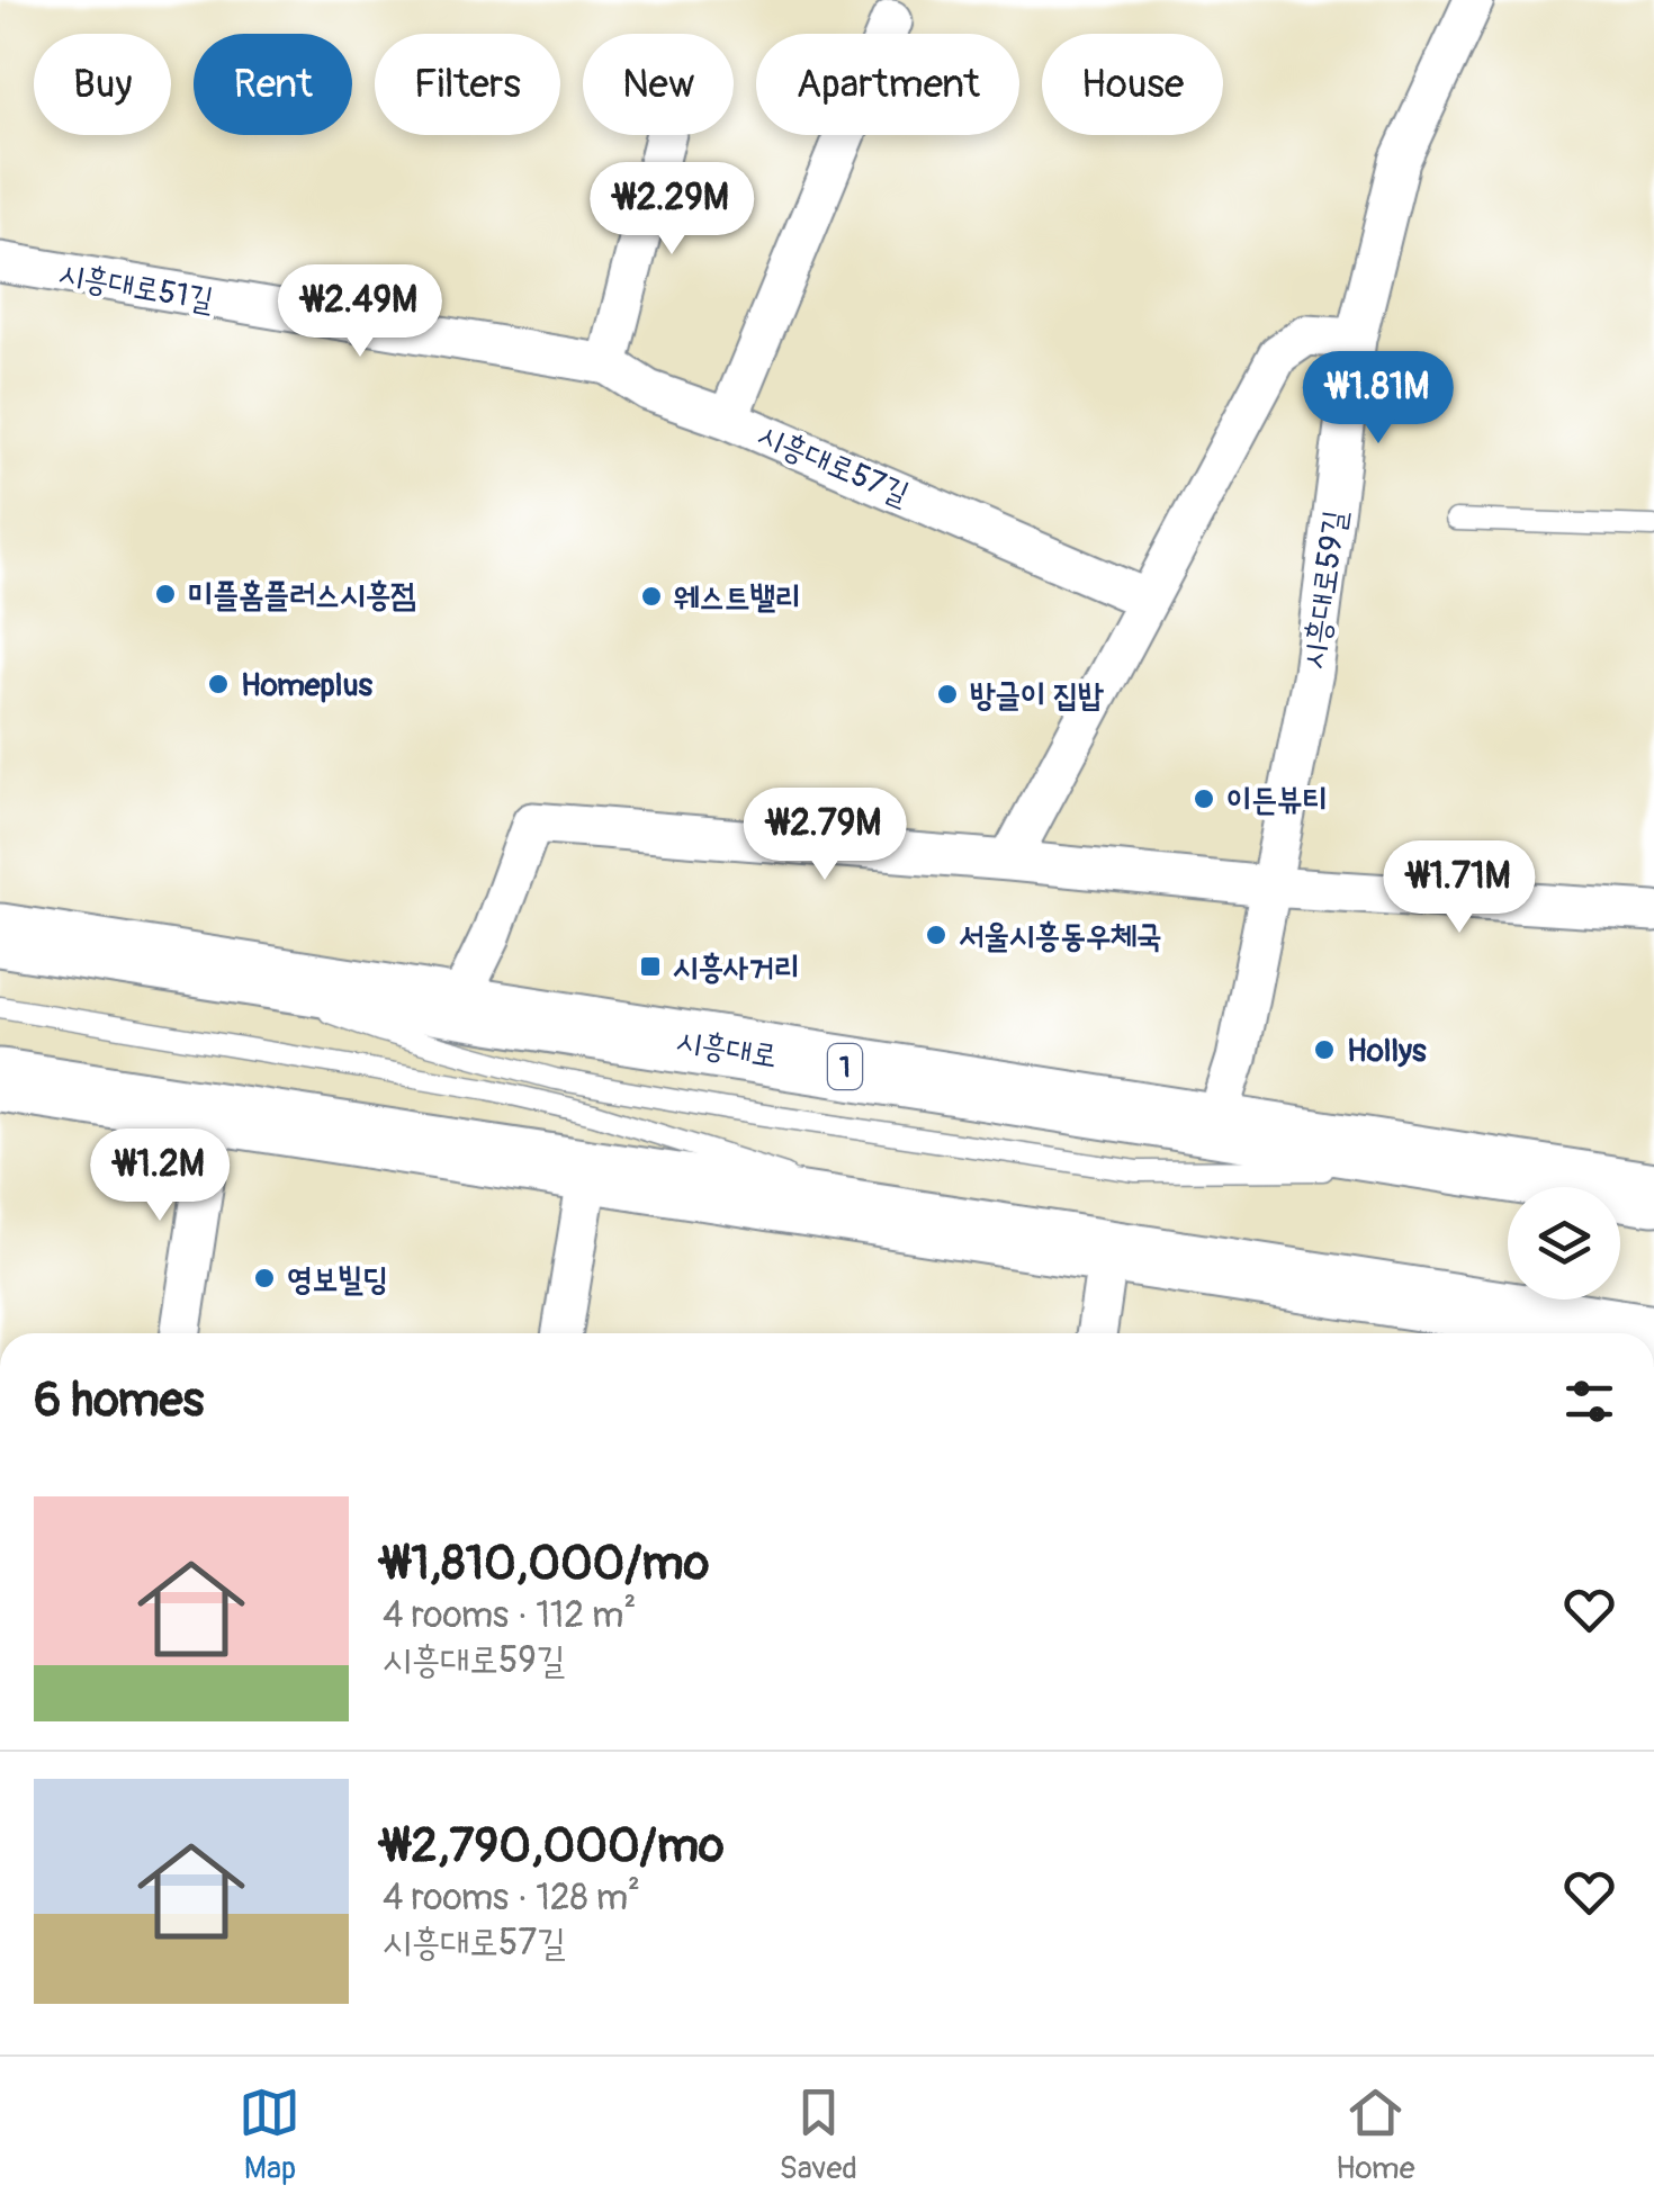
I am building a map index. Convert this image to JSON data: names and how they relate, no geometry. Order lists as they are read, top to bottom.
{
  "streets": {
    "main road": ["시흥대로", "1"],
    "street": ["시흥대로51길", "시흥대로57길", "시흥대로59길"]
  },
  "crossings": [
    ["시흥대로51길", "시흥대로57길"],
    ["시흥대로59길", "시흥대로"]
  ],
  "places": {
    "other": [
      "미플홈플러스시흥점",
      "웨스트밸리",
      "Homeplus",
      "방글이 집밥",
      "이든뷰티",
      "서울시흥동우체국",
      "Hollys",
      "영보빌딩"
    ],
    "transit": ["시흥사거리"]
  },
  "page": {
    "chip": [
      "Buy",
      "Rent",
      "Filters",
      "New",
      "Apartment",
      "House"
    ],
    "price": [
      "₩2.29M",
      "₩2.49M",
      "₩1.81M",
      "₩2.79M",
      "₩1.71M",
      "₩1.2M"
    ],
    "heading": "6 homes",
    "list": [
      {
        "name": "₩1,810,000/mo",
        "note": "4 rooms · 112 m² · 시흥대로59길"
      },
      {
        "name": "₩2,790,000/mo",
        "note": "4 rooms · 128 m² · 시흥대로57길"
      }
    ],
    "tabs": ["Map", "Saved", "Home"]
  }
}
